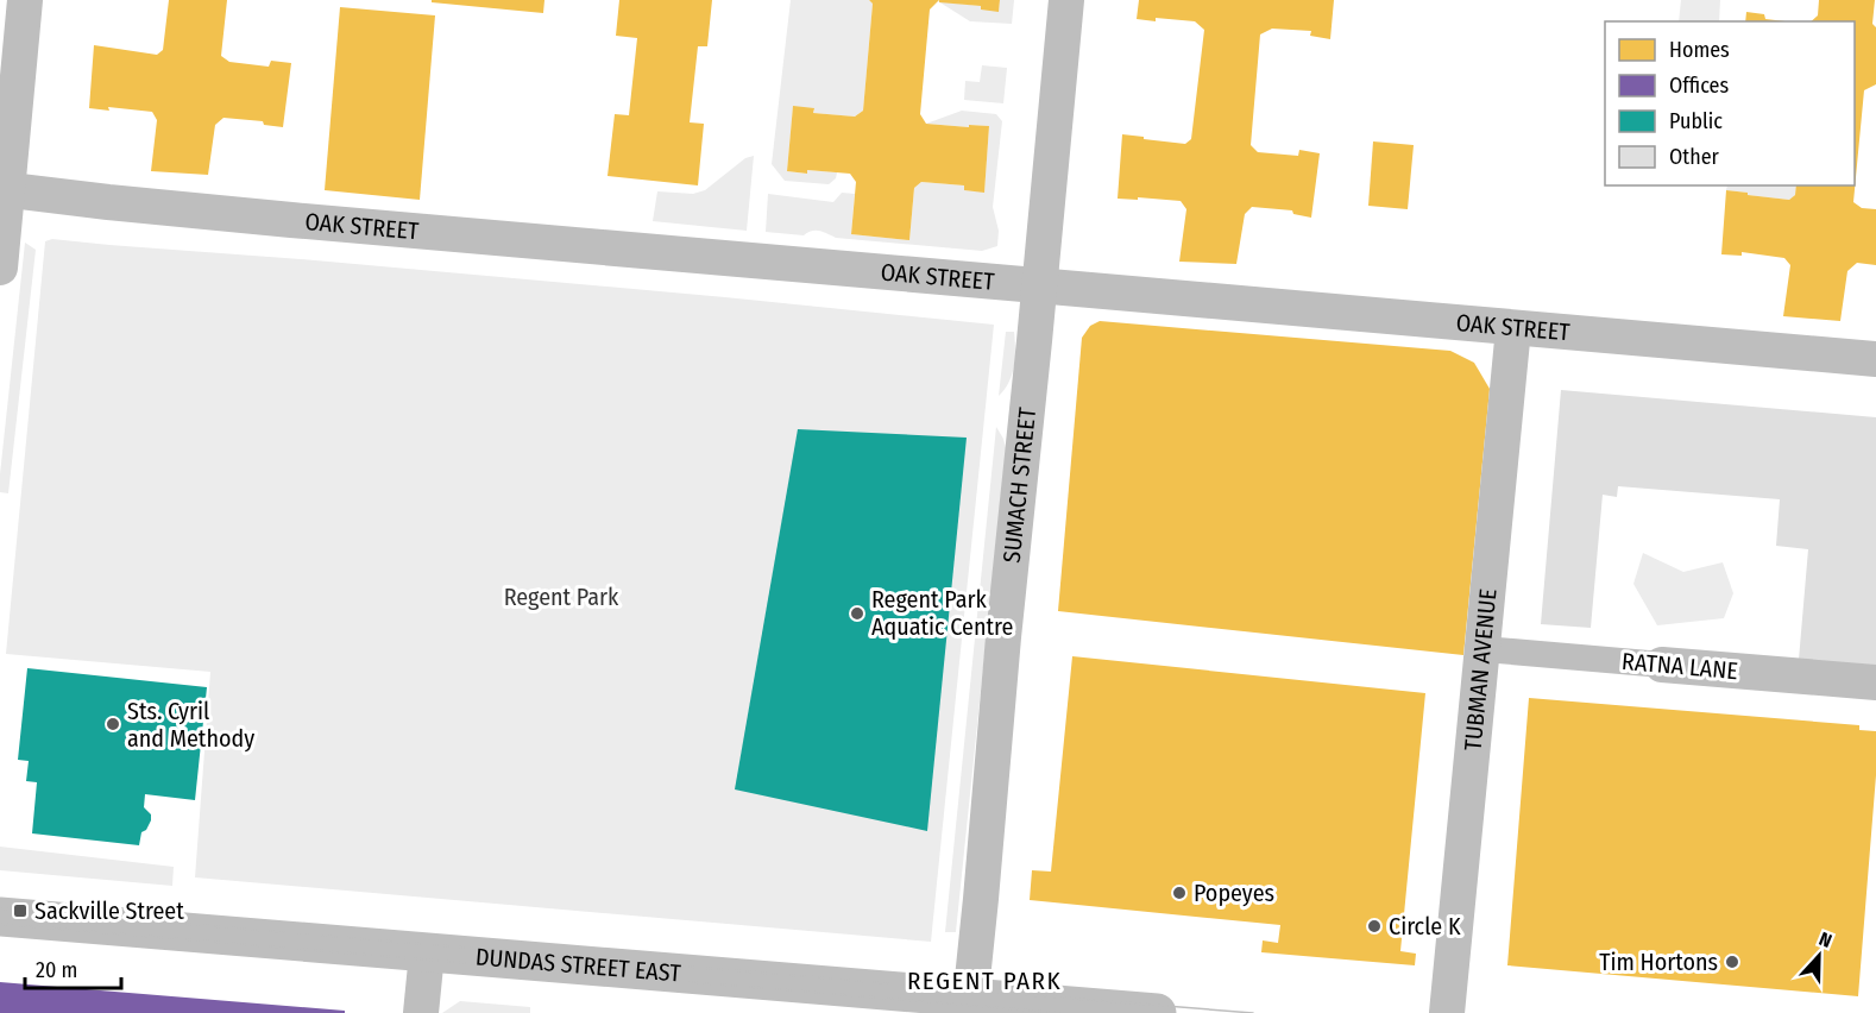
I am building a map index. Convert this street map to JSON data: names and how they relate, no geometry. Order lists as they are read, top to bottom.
{
  "streets": {
    "street": [
      "OAK STREET",
      "SUMACH STREET",
      "RATNA LANE",
      "TUBMAN AVENUE",
      "DUNDAS STREET EAST"
    ]
  },
  "crossings": [
    ["OAK STREET", "SUMACH STREET"],
    ["OAK STREET", "TUBMAN AVENUE"],
    ["SUMACH STREET", "DUNDAS STREET EAST"],
    ["RATNA LANE", "TUBMAN AVENUE"]
  ],
  "districts": ["REGENT PARK"],
  "parks": ["Regent Park"],
  "places": {
    "other": [
      "Regent Park Aquatic Centre",
      "Sts. Cyril and Methody",
      "Popeyes",
      "Circle K",
      "Tim Hortons"
    ],
    "transit": ["Sackville Street"]
  },
  "legend": [
    "Homes",
    "Offices",
    "Public",
    "Other"
  ],
  "scale_bar": "20 m",
  "north": "top"
}
